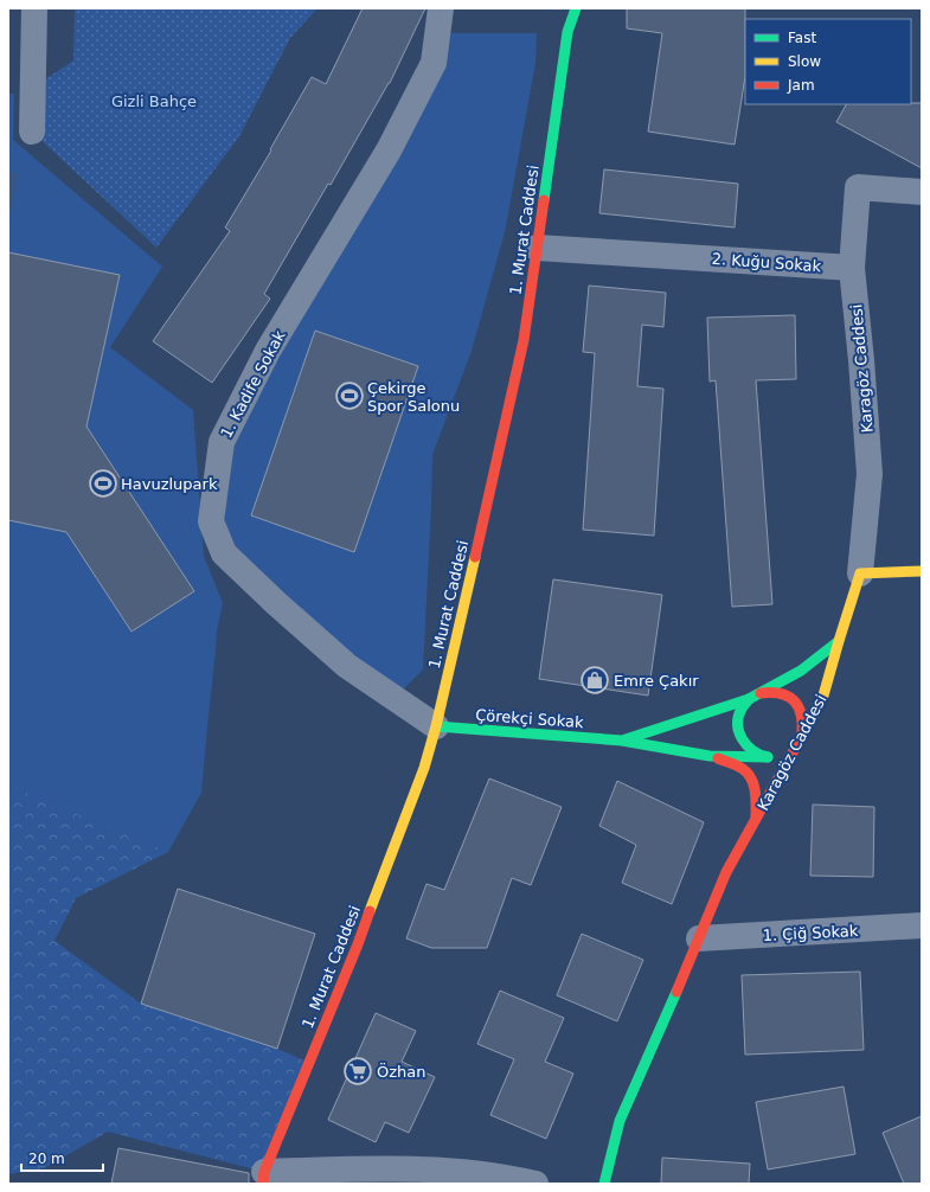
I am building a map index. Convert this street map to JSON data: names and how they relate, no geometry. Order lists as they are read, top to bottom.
{
  "streets": {
    "street": [
      "1. Murat Caddesi",
      "2. Kuğu Sokak",
      "Karagöz Caddesi",
      "1. Kadife Sokak",
      "Çörekçi Sokak",
      "1. Çiğ Sokak"
    ]
  },
  "crossings": [
    ["1. Murat Caddesi", "2. Kuğu Sokak"],
    ["1. Murat Caddesi", "1. Kadife Sokak"],
    ["1. Murat Caddesi", "Çörekçi Sokak"],
    ["2. Kuğu Sokak", "Karagöz Caddesi"],
    ["Karagöz Caddesi", "1. Çiğ Sokak"],
    ["1. Kadife Sokak", "Çörekçi Sokak"]
  ],
  "parks": ["Gizli Bahçe"],
  "places": {
    "sports": ["Çekirge Spor Salonu", "Havuzlupark"],
    "shop": ["Emre Çakır"],
    "supermarket": ["Özhan"]
  },
  "legend": ["Fast", "Slow", "Jam"],
  "scale_bar": "20 m"
}
